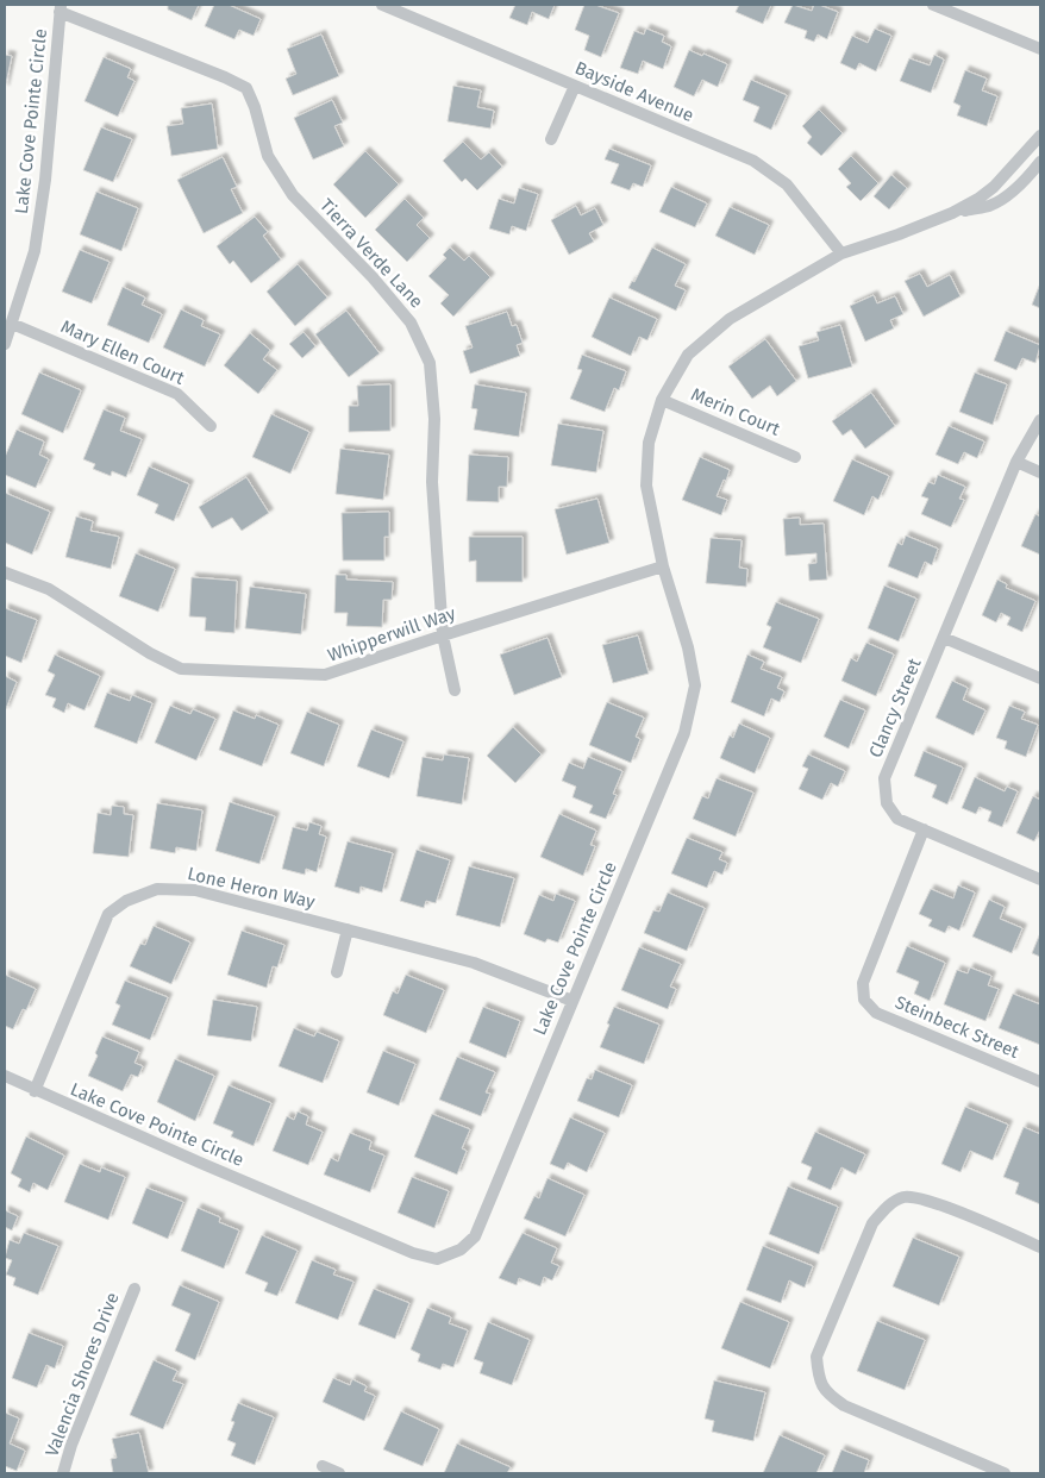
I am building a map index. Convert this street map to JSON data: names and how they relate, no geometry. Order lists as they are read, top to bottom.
{
  "streets": {
    "street": [
      "Bayside Avenue",
      "Lake Cove Pointe Circle",
      "Tierra Verde Lane",
      "Mary Ellen Court",
      "Merin Court",
      "Whipperwill Way",
      "Clancy Street",
      "Lone Heron Way",
      "Steinbeck Street",
      "Valencia Shores Drive"
    ]
  },
  "crossings": [
    ["Bayside Avenue", "Lake Cove Pointe Circle"],
    ["Lake Cove Pointe Circle", "Tierra Verde Lane"],
    ["Lake Cove Pointe Circle", "Mary Ellen Court"],
    ["Lake Cove Pointe Circle", "Merin Court"],
    ["Lake Cove Pointe Circle", "Whipperwill Way"],
    ["Lake Cove Pointe Circle", "Lone Heron Way"],
    ["Tierra Verde Lane", "Whipperwill Way"],
    ["Clancy Street", "Steinbeck Street"]
  ]
}
